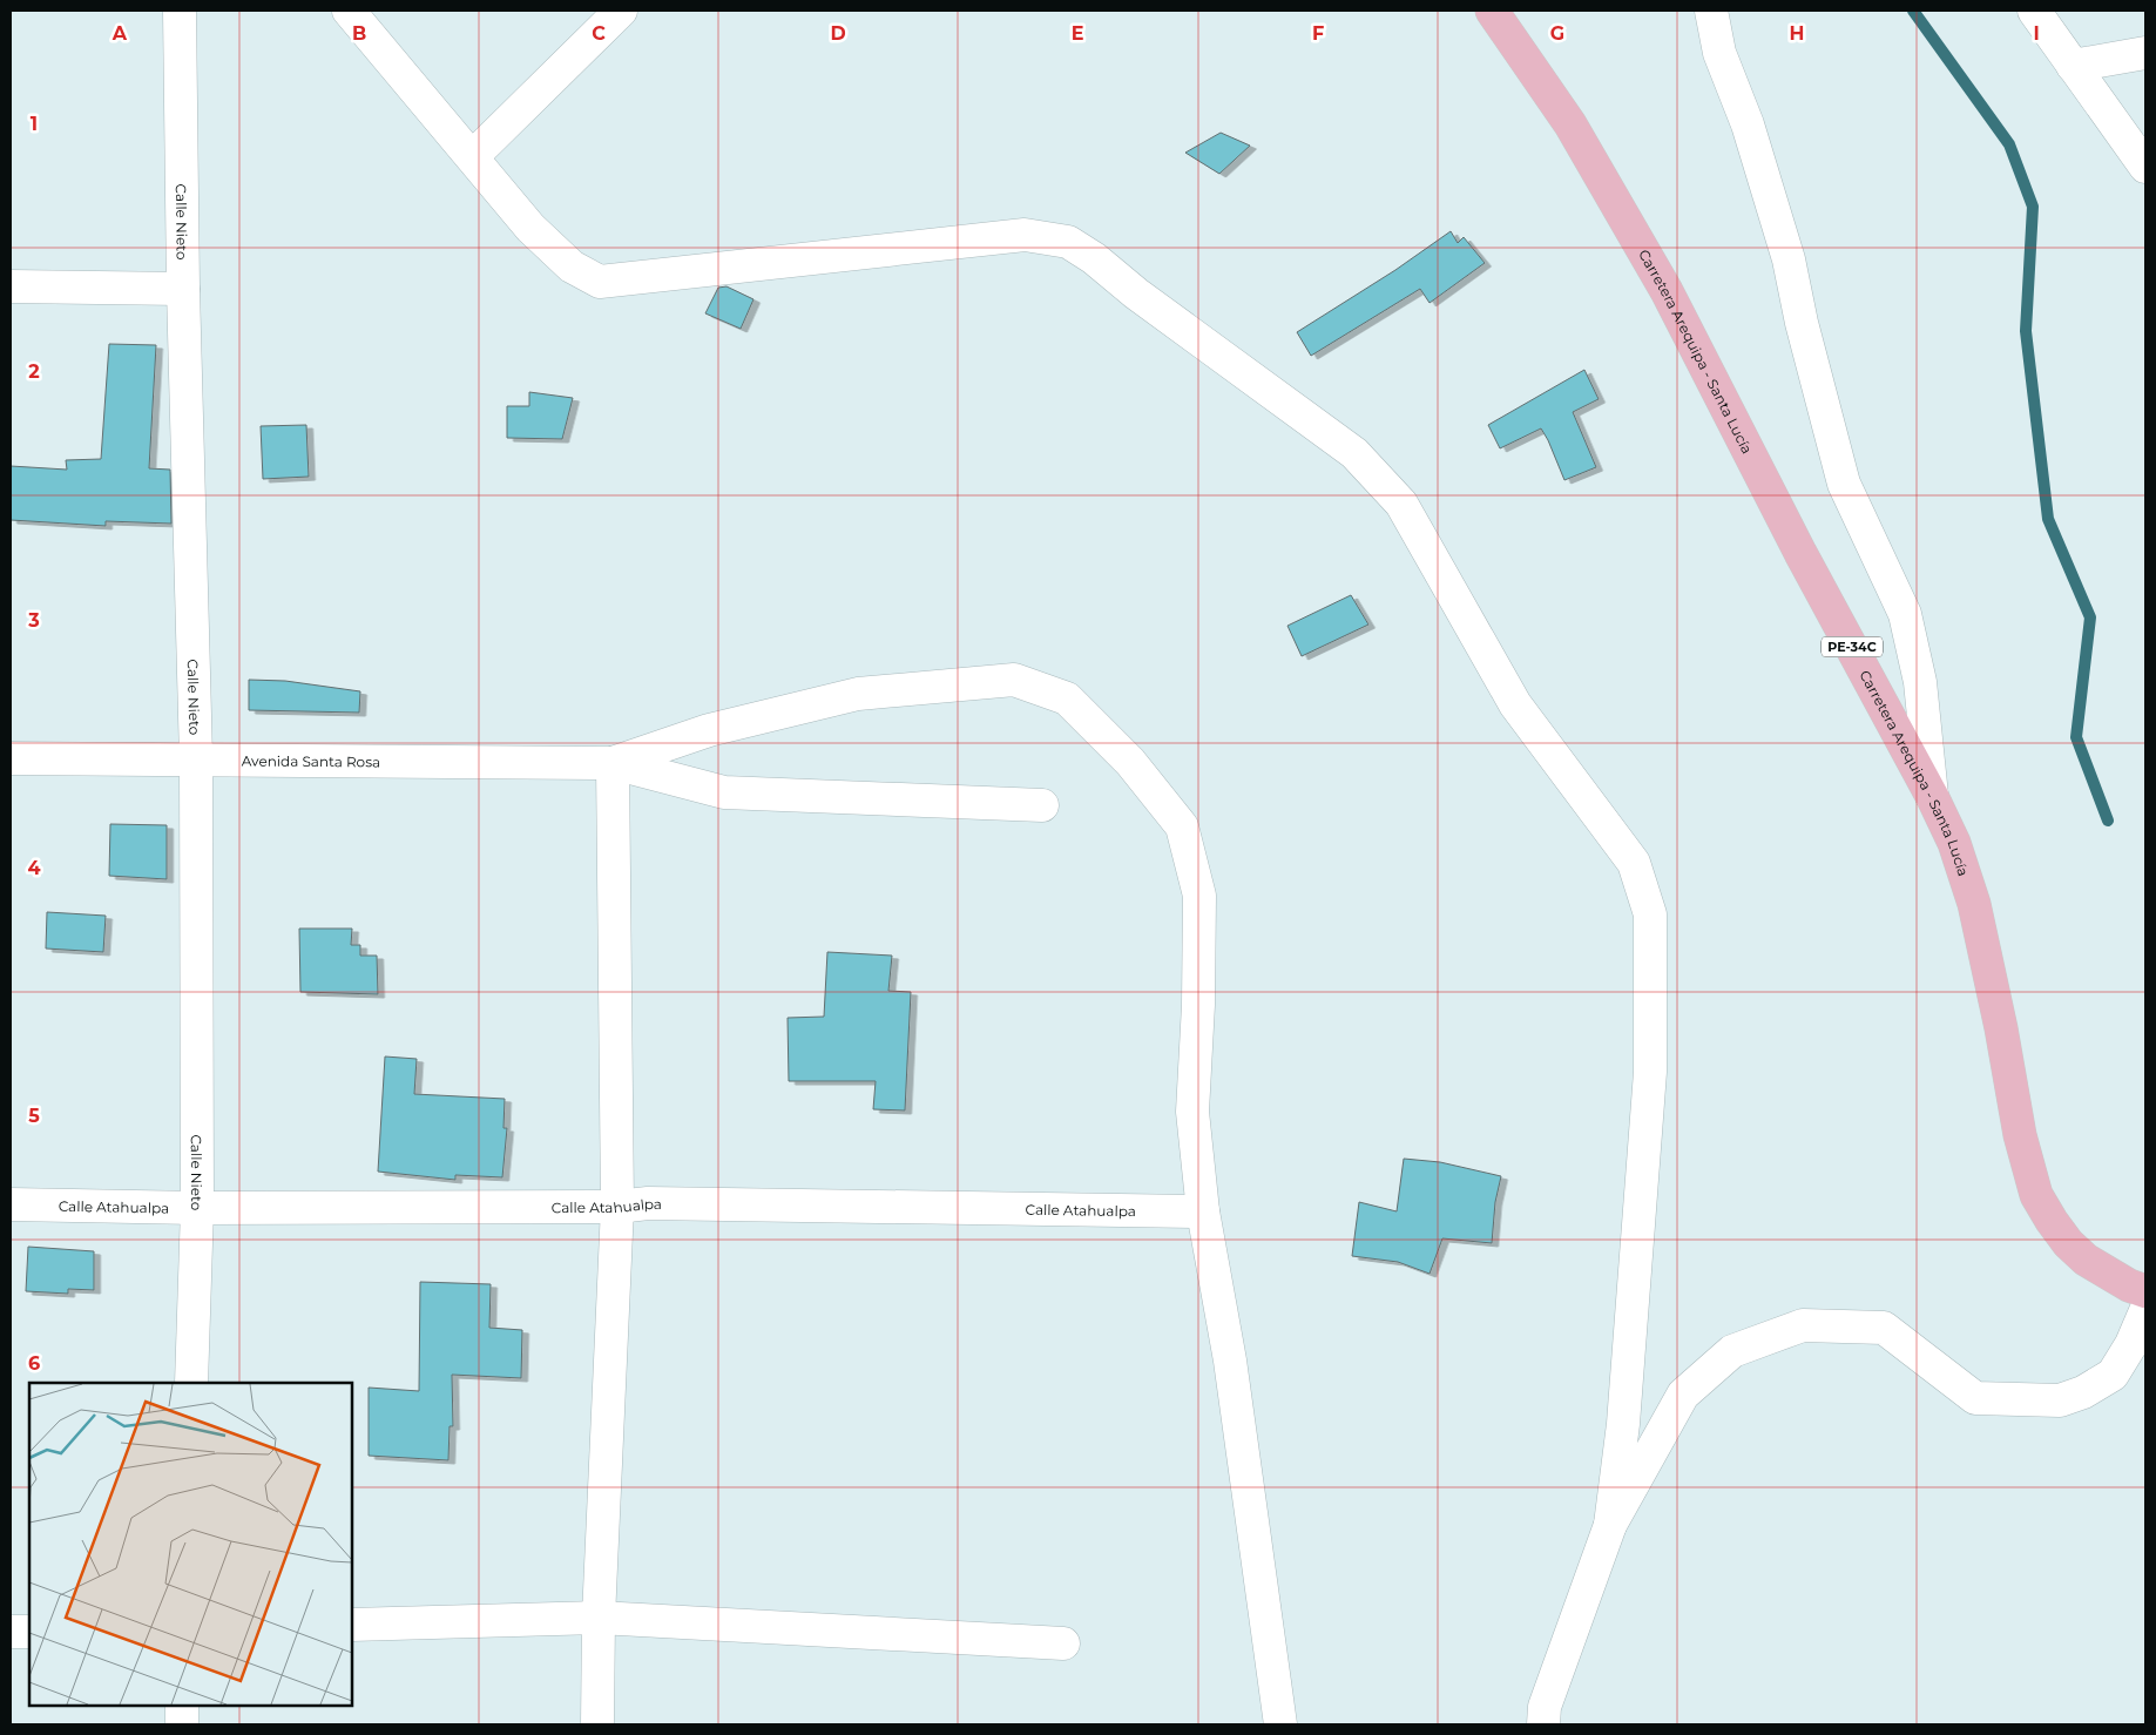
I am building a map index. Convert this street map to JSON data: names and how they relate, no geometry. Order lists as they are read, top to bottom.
{
  "streets": {
    "main road": ["Carretera Arequipa - Santa Lucía", "PE-34C"],
    "street": ["Calle Nieto", "Avenida Santa Rosa", "Calle Atahualpa"]
  },
  "crossings": [
    ["Calle Nieto", "Avenida Santa Rosa"],
    ["Calle Nieto", "Calle Atahualpa"]
  ],
  "grid": {
    "columns": [
      "A",
      "B",
      "C",
      "D",
      "E",
      "F",
      "G",
      "H",
      "I"
    ],
    "rows": [
      "1",
      "2",
      "3",
      "4",
      "5",
      "6"
    ]
  }
}
